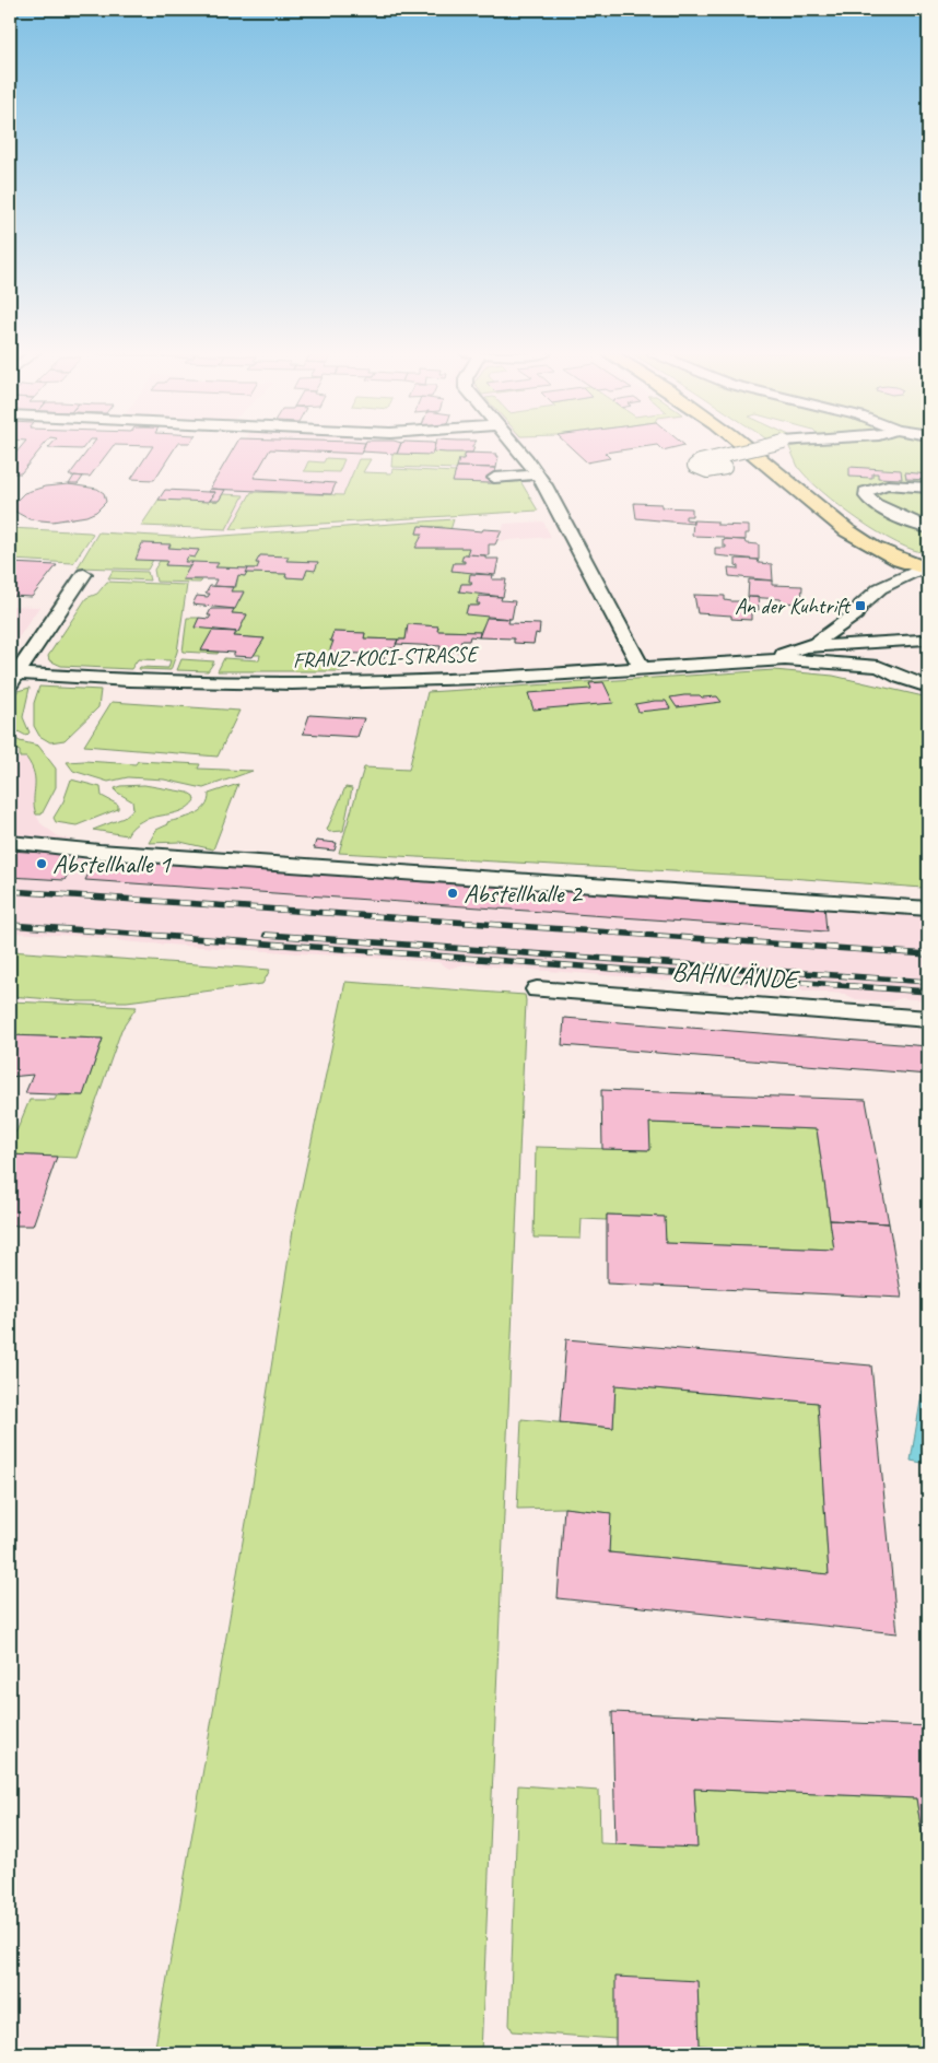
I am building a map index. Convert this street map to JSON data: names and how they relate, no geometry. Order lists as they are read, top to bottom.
{
  "streets": {
    "street": ["FRANZ-KOCI-STRASSE", "BAHNLÄNDE"]
  },
  "places": {
    "transit": ["An der Kuhtrift"],
    "other": ["Abstellhalle 1", "Abstellhalle 2"]
  }
}
